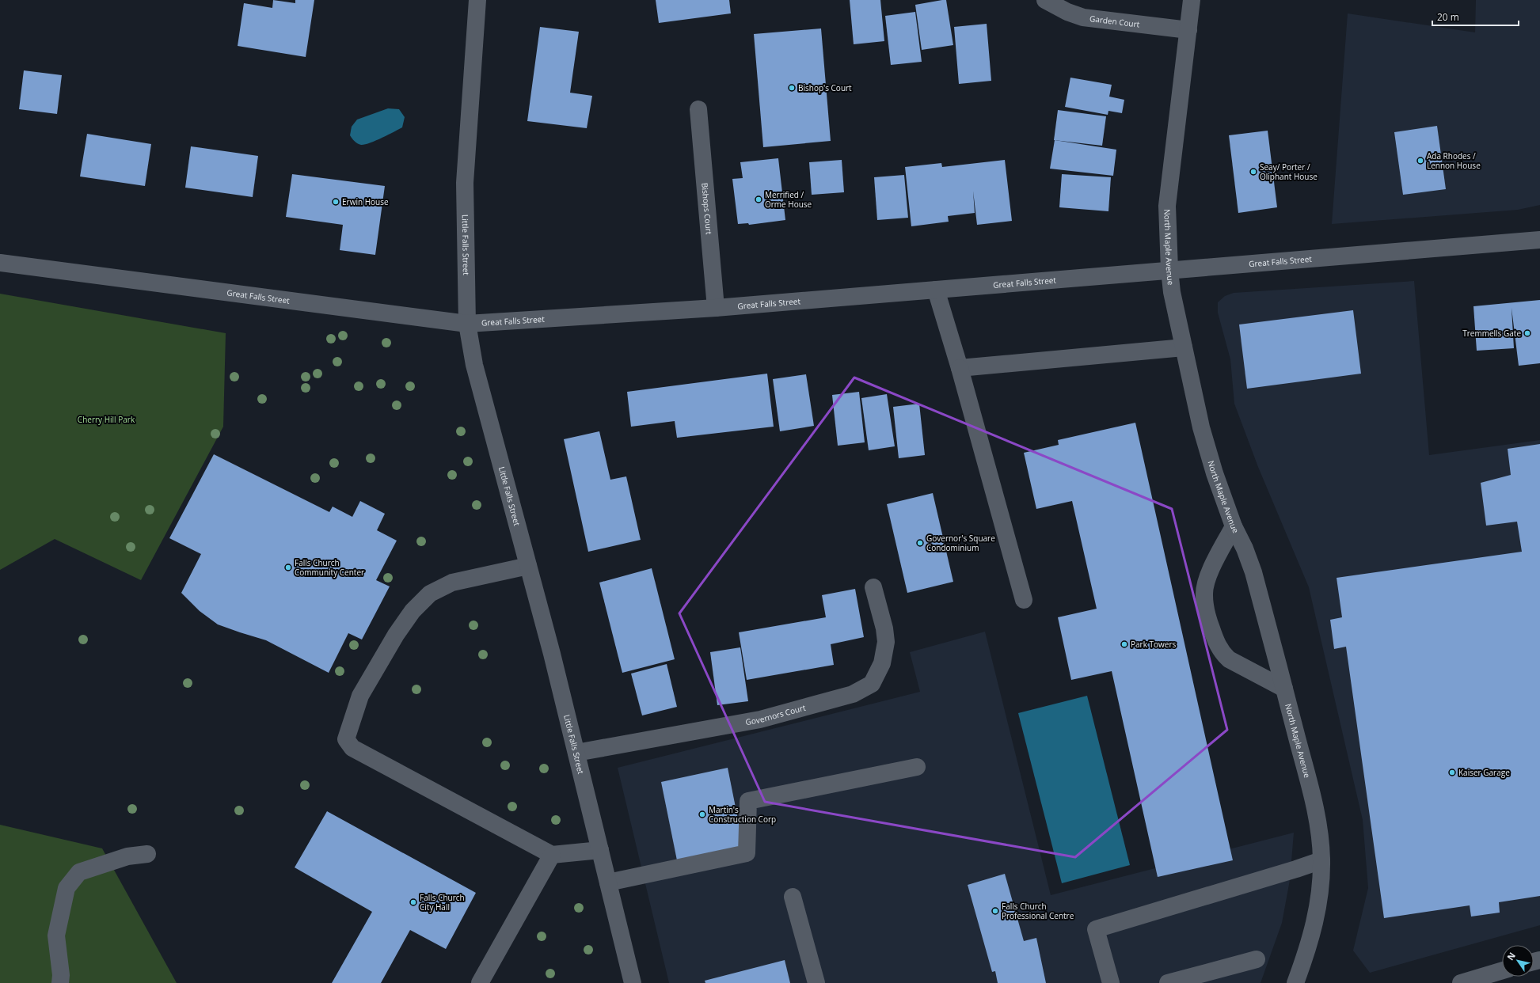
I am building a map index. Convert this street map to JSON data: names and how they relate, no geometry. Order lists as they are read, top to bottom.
{
  "streets": {
    "street": [
      "Garden Court",
      "Bishops Court",
      "Little Falls Street",
      "North Maple Avenue",
      "Great Falls Street",
      "Governors Court"
    ]
  },
  "crossings": [
    ["Garden Court", "North Maple Avenue"],
    ["Bishops Court", "Great Falls Street"],
    ["Little Falls Street", "Great Falls Street"],
    ["Little Falls Street", "Governors Court"],
    ["North Maple Avenue", "Great Falls Street"]
  ],
  "parks": ["Cherry Hill Park"],
  "places": [
    "Bishop's Court",
    "Ada Rhodes / Lennon House",
    "Seay/ Porter / Oliphant House",
    "Merrified / Orme House",
    "Erwin House",
    "Tremmells Gate",
    "Governor's Square Condominium",
    "Falls Church Community Center",
    "Park Towers",
    "Kaiser Garage",
    "Martin's Construction Corp",
    "Falls Church City Hall",
    "Falls Church Professional Centre"
  ],
  "scale_bar": "20 m",
  "north": "top left"
}
